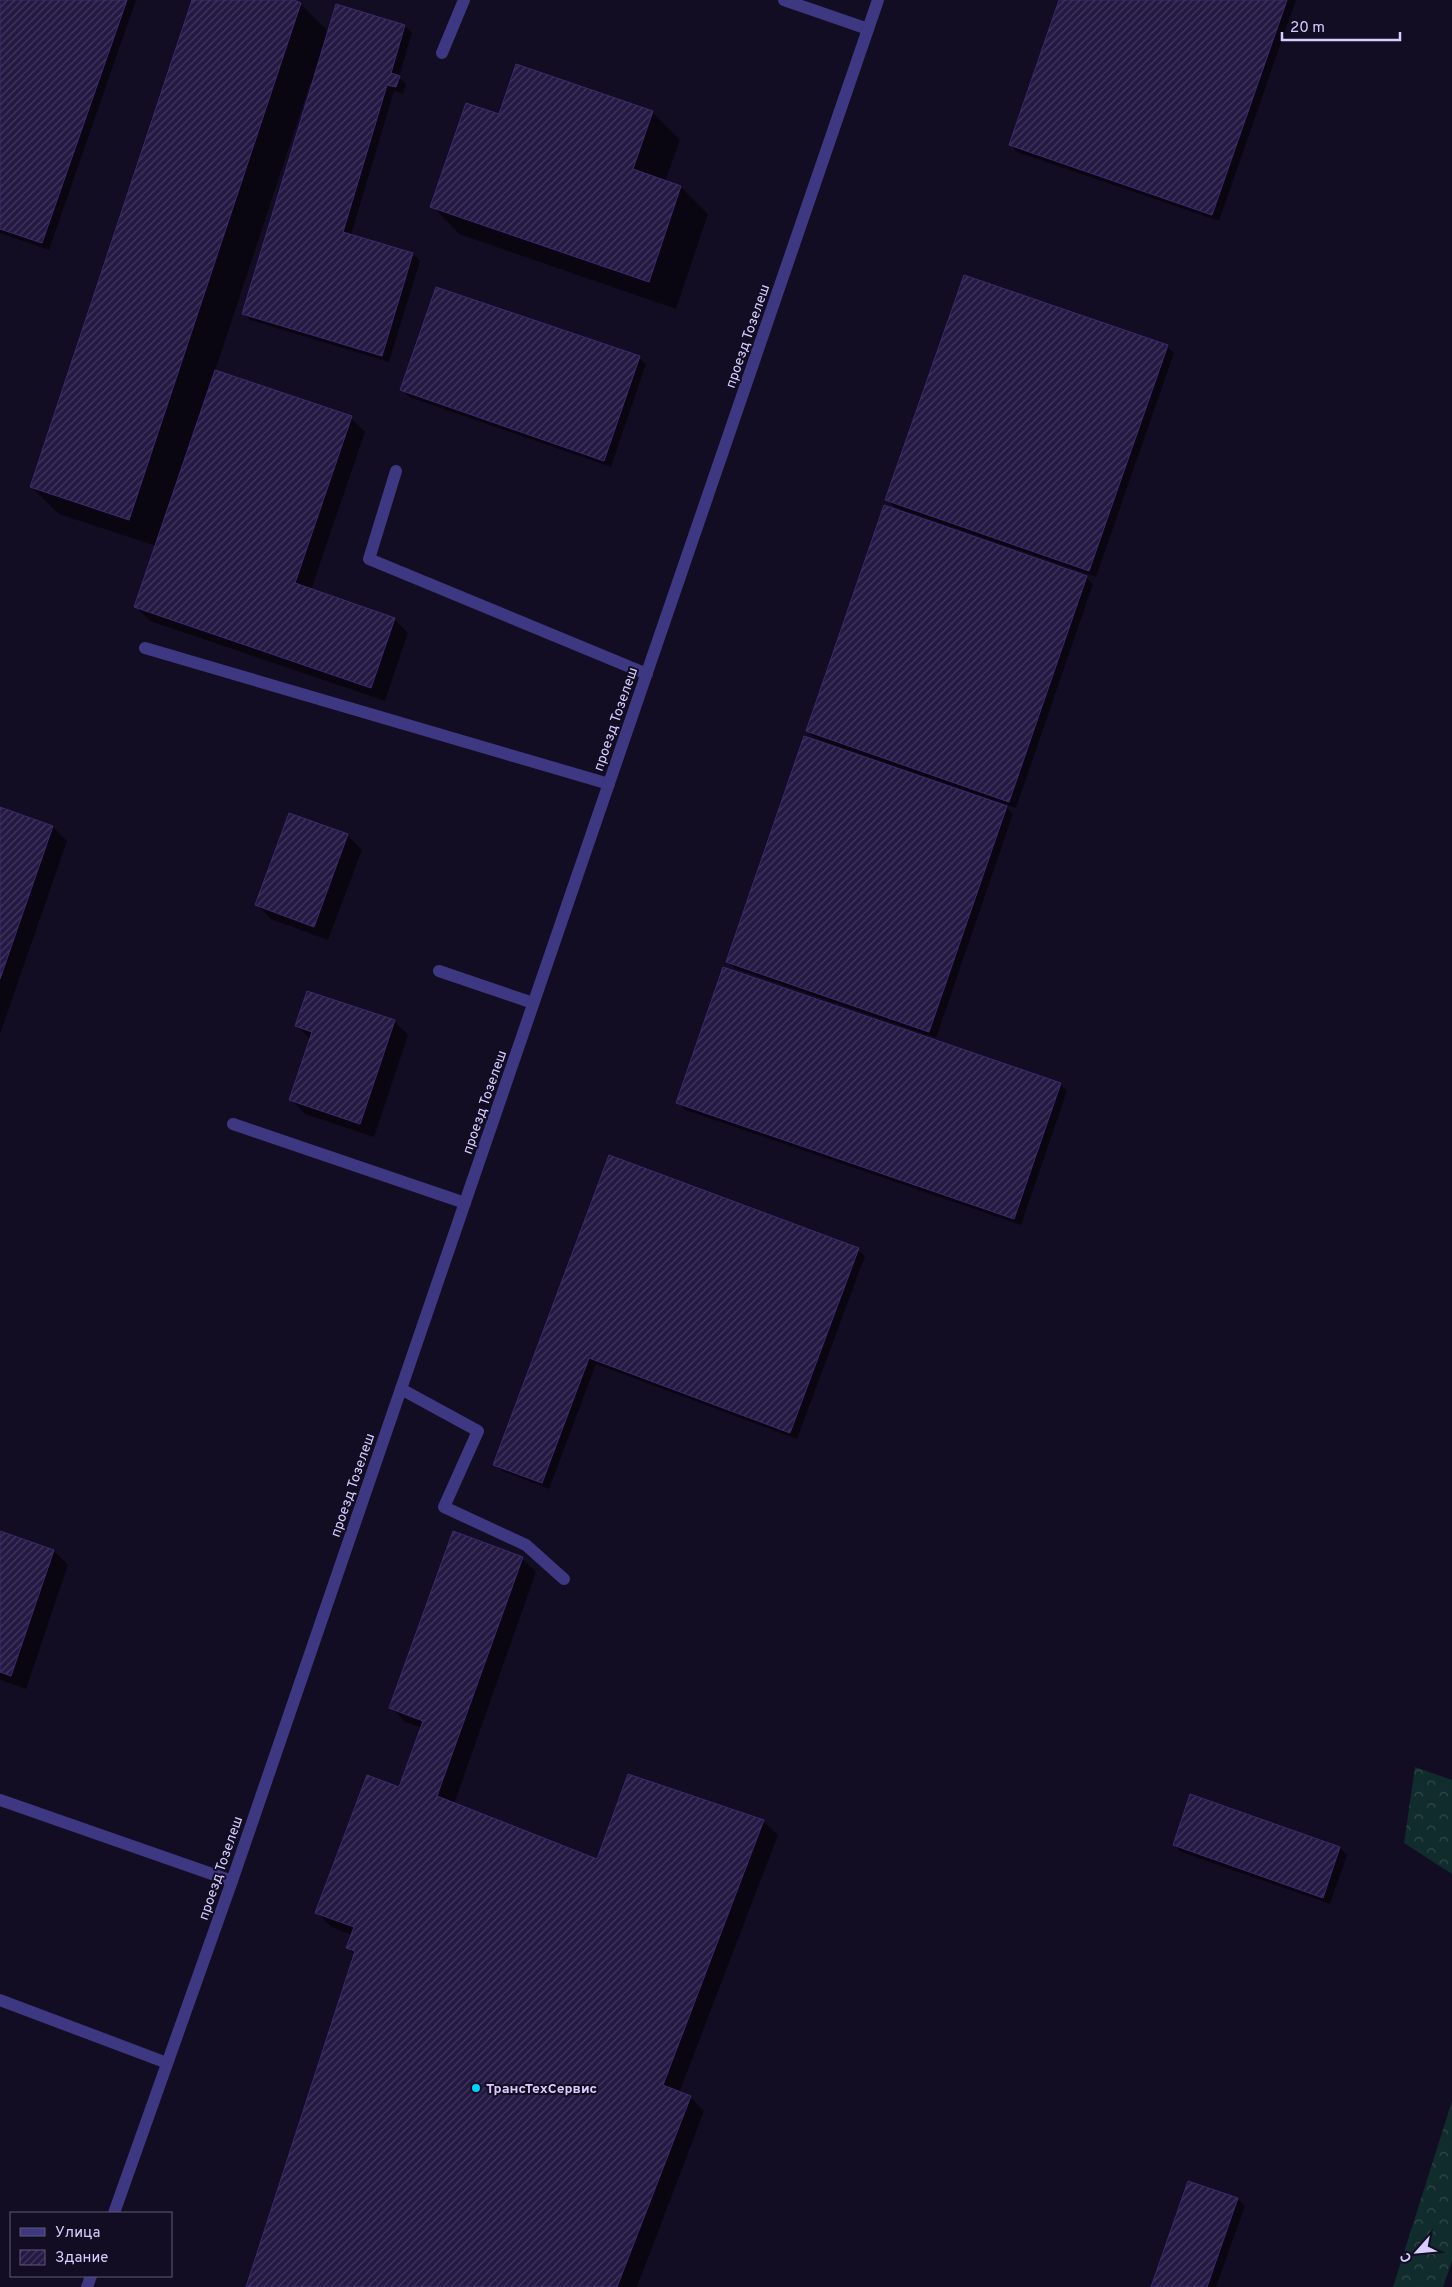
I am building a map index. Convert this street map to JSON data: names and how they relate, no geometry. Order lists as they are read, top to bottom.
{
  "streets": {
    "street": ["проезд Тозелеш"]
  },
  "places": ["ТрансТехСервис"],
  "legend": ["Улица", "Здание"],
  "scale_bar": "20 m",
  "north": "bottom left"
}
